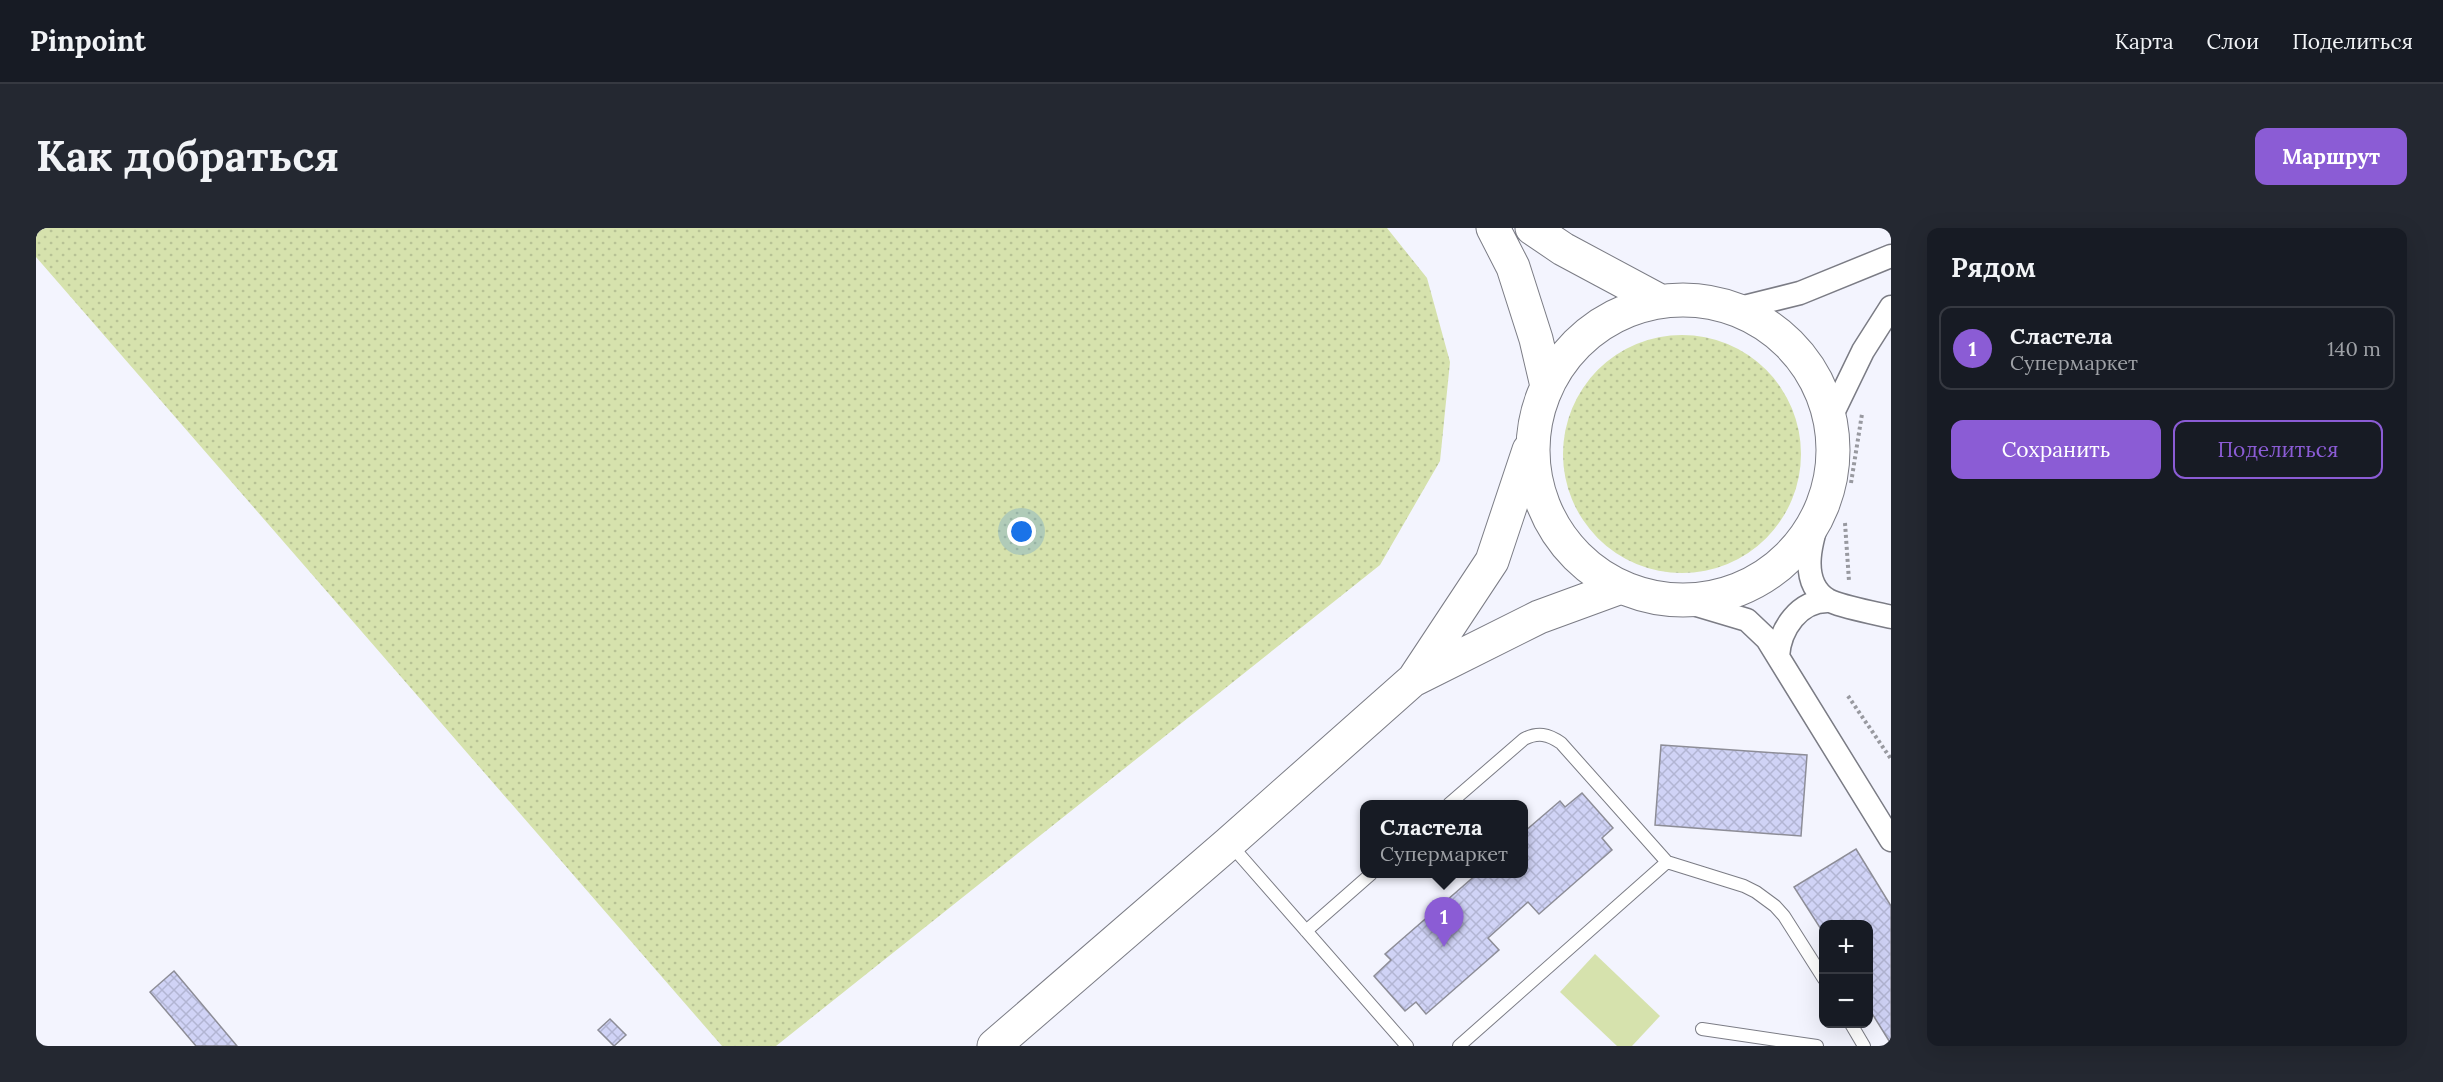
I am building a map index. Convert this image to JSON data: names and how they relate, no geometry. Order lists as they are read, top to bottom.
{
  "page": {
    "header": "Pinpoint",
    "nav": ["Карта", "Слои", "Поделиться"],
    "buttons": [
      "Маршрут",
      ["Сохранить", "Поделиться"]
    ],
    "title": "Как добраться",
    "heading": "Рядом",
    "list": [
      {
        "mark": "1",
        "name": "Сластела",
        "note": "Супермаркет",
        "value": "140 m"
      }
    ],
    "popup": ["Сластела", "Супермаркет"],
    "pins": "1",
    "map_buttons": ["+", "−"]
  }
}
